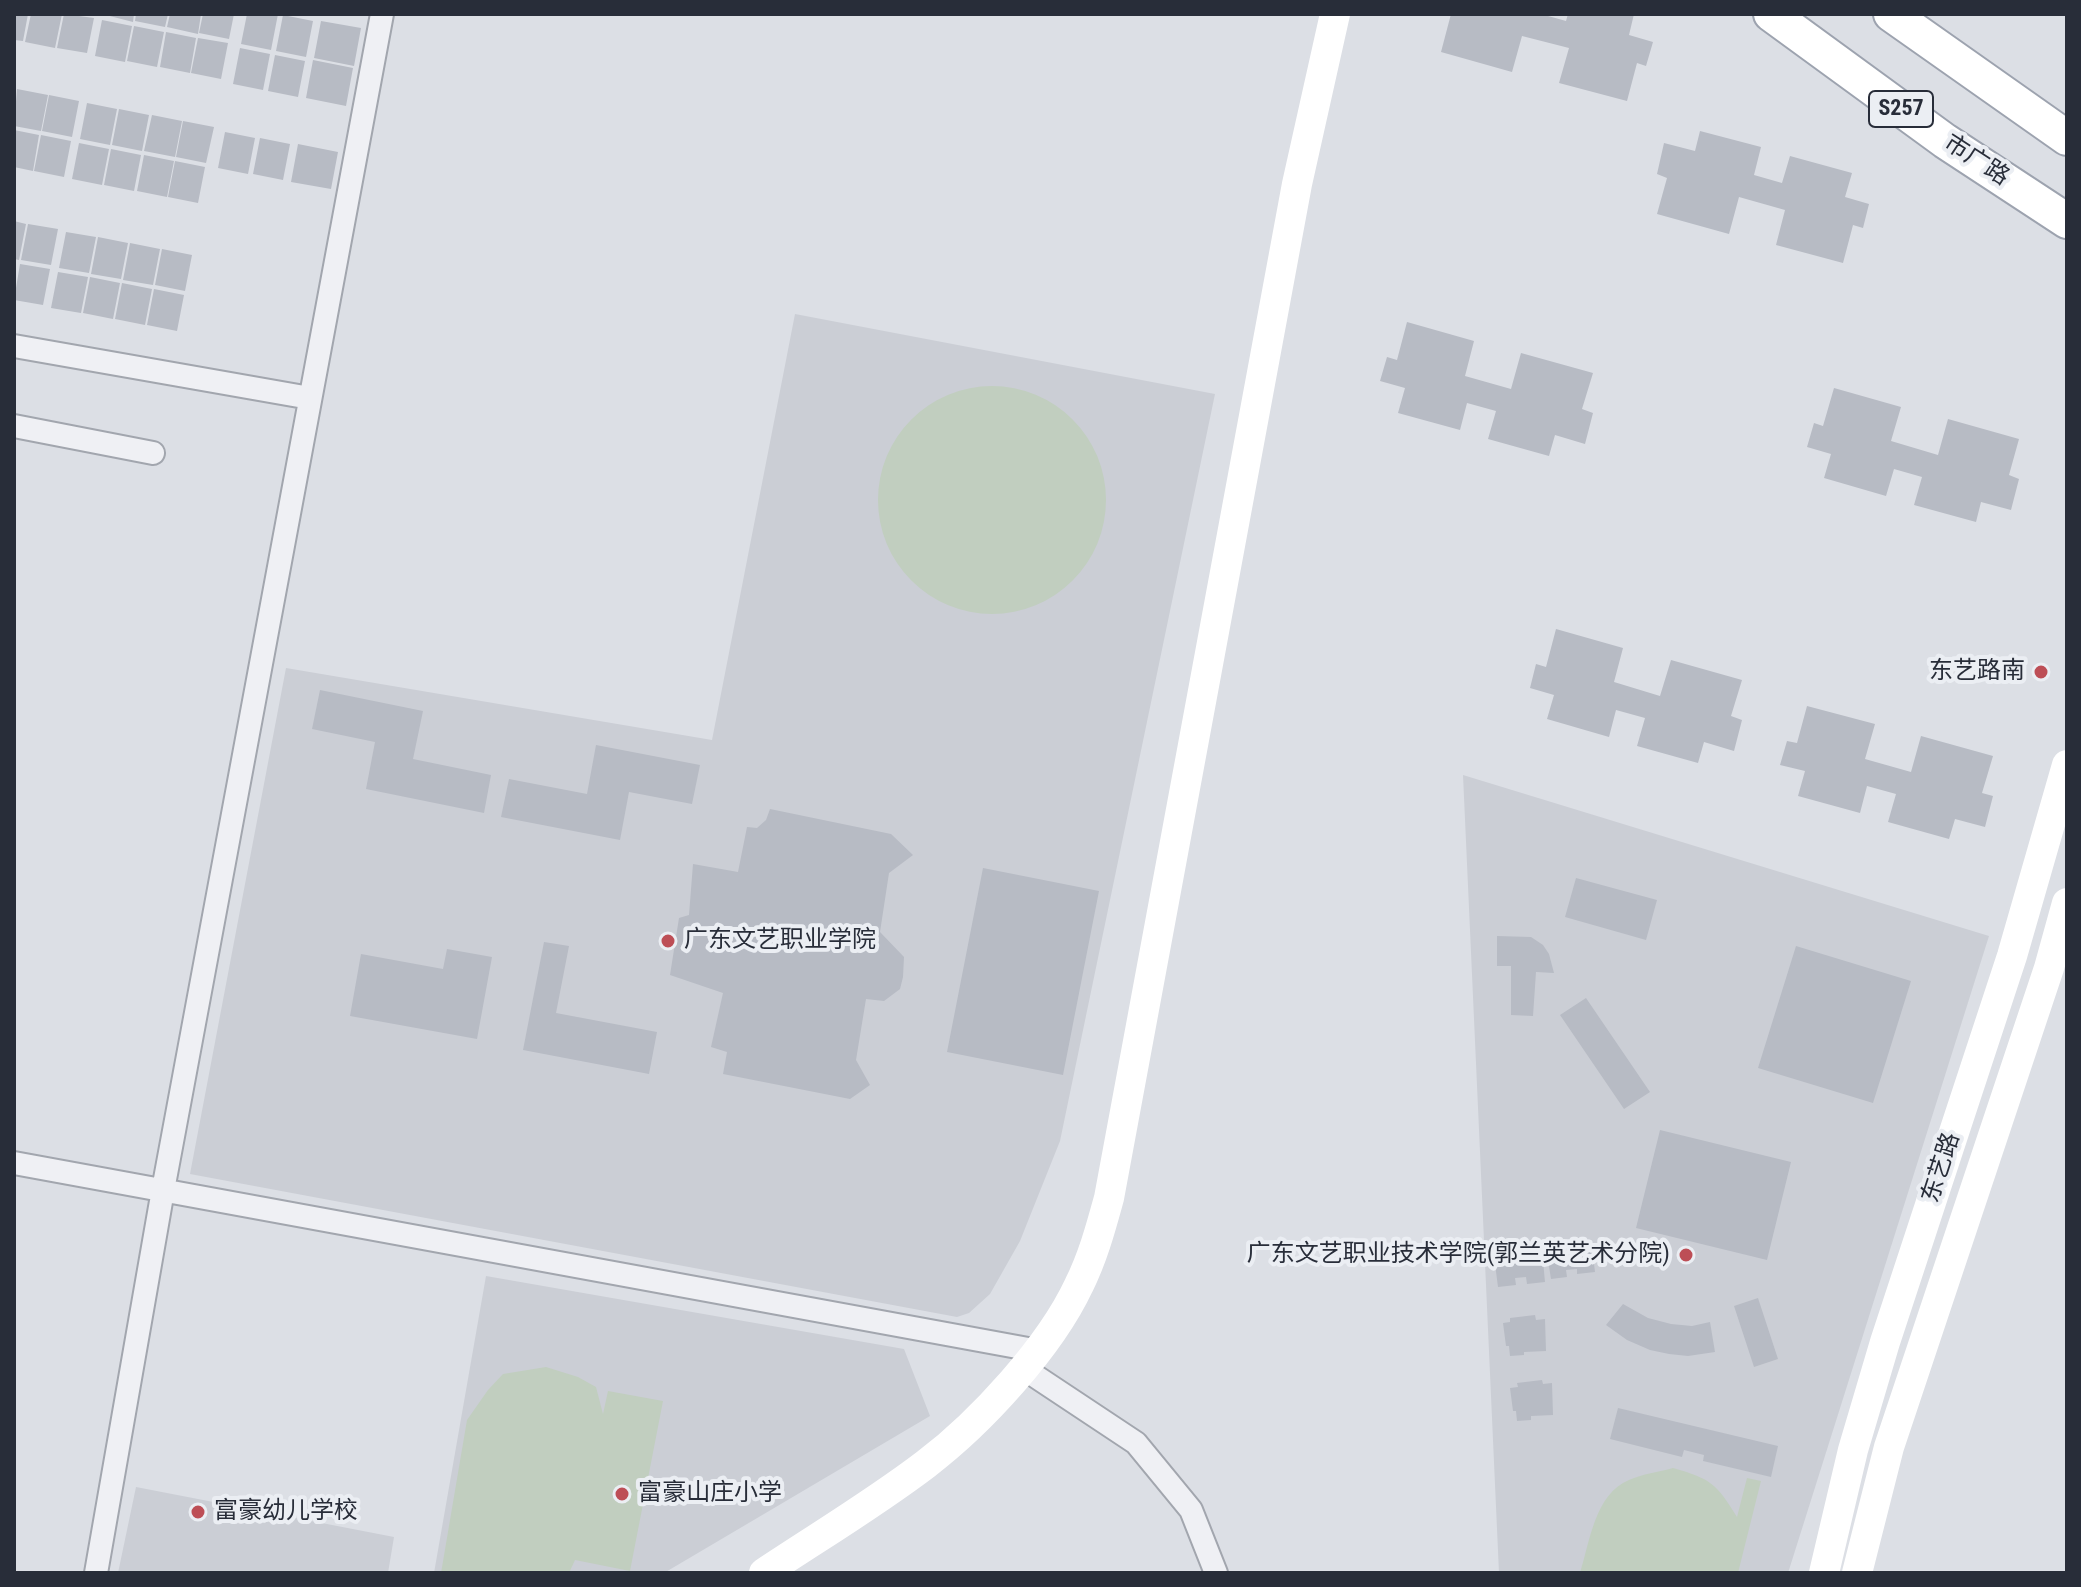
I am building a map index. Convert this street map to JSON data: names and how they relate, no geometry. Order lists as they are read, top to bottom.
{
  "streets": {
    "main road": ["S257", "市广路"],
    "street": ["东艺路"]
  },
  "places": [
    "东艺路南",
    "广东文艺职业学院",
    "广东文艺职业技术学院(郭兰英艺术分院)",
    "富豪山庄小学",
    "富豪幼儿学校"
  ]
}
